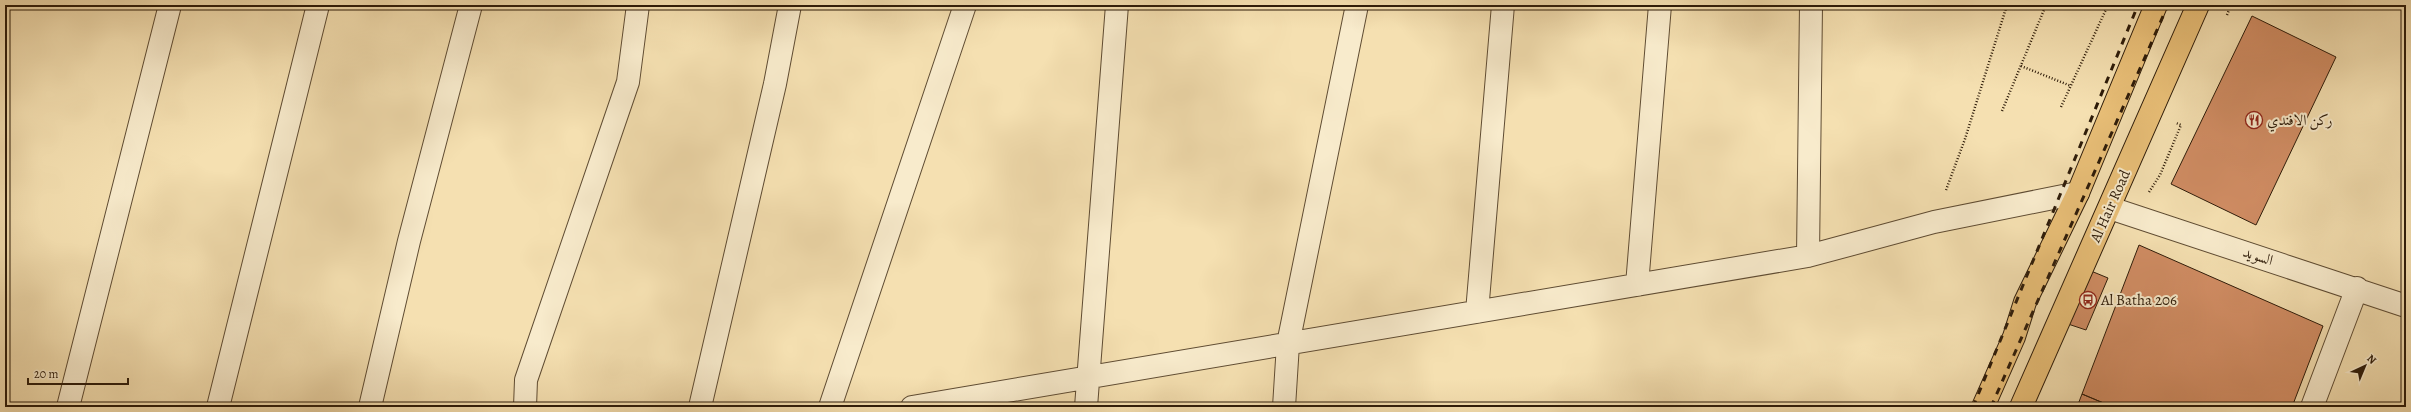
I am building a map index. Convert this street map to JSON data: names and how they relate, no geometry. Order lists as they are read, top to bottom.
{
  "streets": {
    "main road": ["Al Hair Road"],
    "street": ["السويد"]
  },
  "crossings": [
    ["Al Hair Road", "السويد"]
  ],
  "places": {
    "restaurant": ["ركن الافندي"],
    "bus stop": ["Al Batha 206"]
  },
  "scale_bar": "20 m",
  "north": "top right"
}
